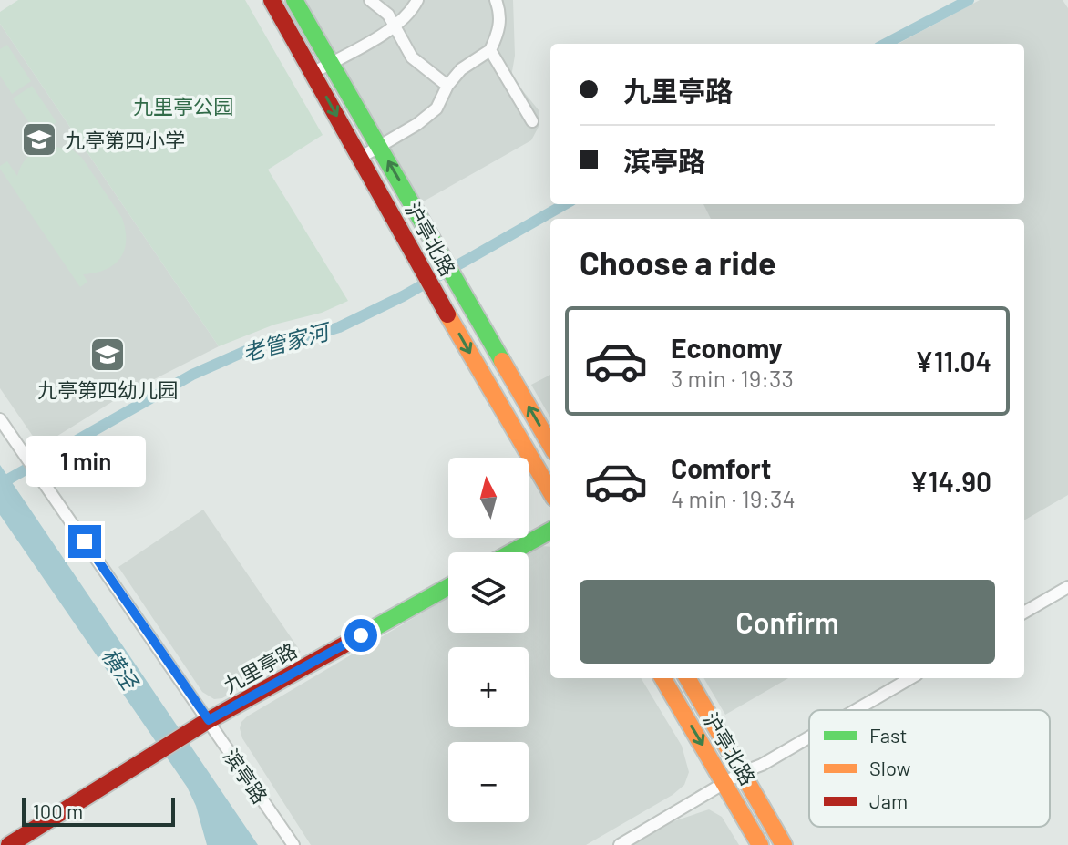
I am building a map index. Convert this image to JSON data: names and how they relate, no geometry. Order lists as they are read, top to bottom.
{
  "streets": {
    "street": ["沪亭北路", "九里亭路", "滨亭路"]
  },
  "crossings": [
    ["九里亭路", "滨亭路"]
  ],
  "water": ["老管家河", "横泾"],
  "parks": ["九里亭公园"],
  "places": {
    "school or university": ["九亭第四小学", "九亭第四幼儿园"]
  },
  "legend": ["Fast", "Slow", "Jam"],
  "scale_bar": "100 m",
  "north": "top",
  "page": {
    "banner": ["九里亭路", "滨亭路"],
    "heading": "Choose a ride",
    "list": [
      {
        "name": "Economy",
        "note": "3 min · 19:33",
        "value": "¥11.04"
      },
      {
        "name": "Comfort",
        "note": "4 min · 19:34",
        "value": "¥14.90"
      }
    ],
    "bubble": "1 min",
    "map_buttons": ["+", "−"],
    "buttons": "Confirm",
    "scale": "100 m"
  }
}
